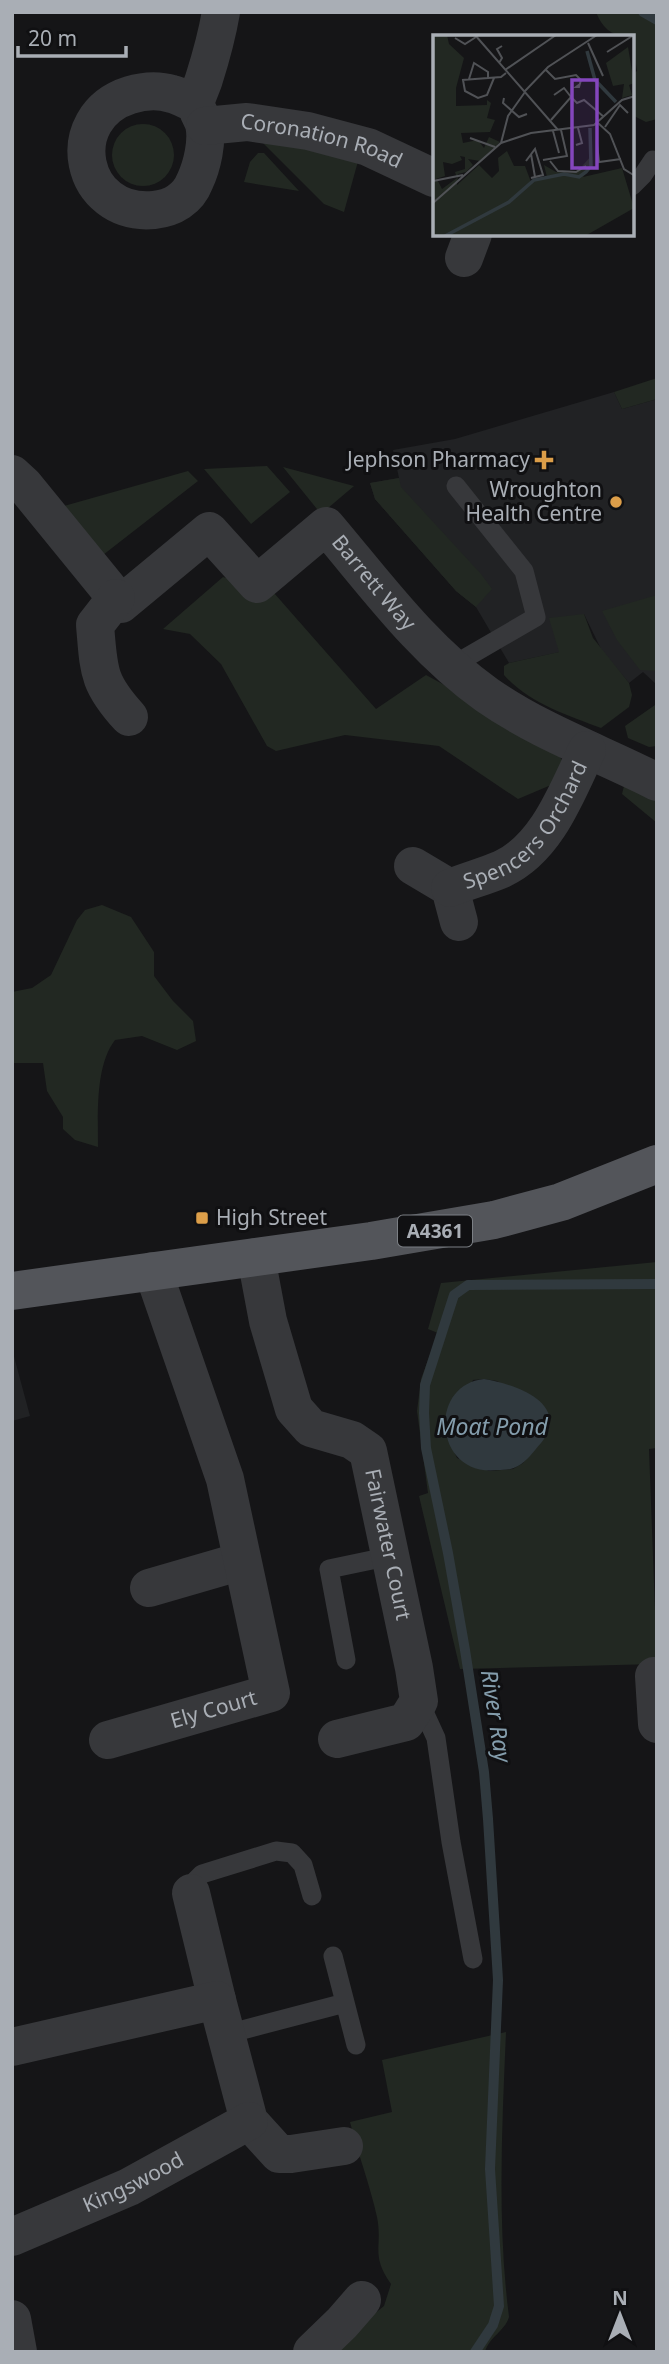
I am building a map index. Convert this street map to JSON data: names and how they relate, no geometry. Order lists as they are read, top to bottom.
{
  "streets": {
    "main road": ["A4361"],
    "street": [
      "Coronation Road",
      "Barrett Way",
      "Spencers Orchard",
      "Fairwater Court",
      "Ely Court",
      "Kingswood"
    ]
  },
  "crossings": [
    ["Barrett Way", "Spencers Orchard"],
    ["A4361", "Fairwater Court"],
    ["A4361", "Ely Court"]
  ],
  "water": ["Moat Pond", "River Ray"],
  "places": {
    "health": ["Jephson Pharmacy"],
    "other": ["Wroughton Health Centre"],
    "transit": ["High Street"]
  },
  "scale_bar": "20 m",
  "north": "top"
}
